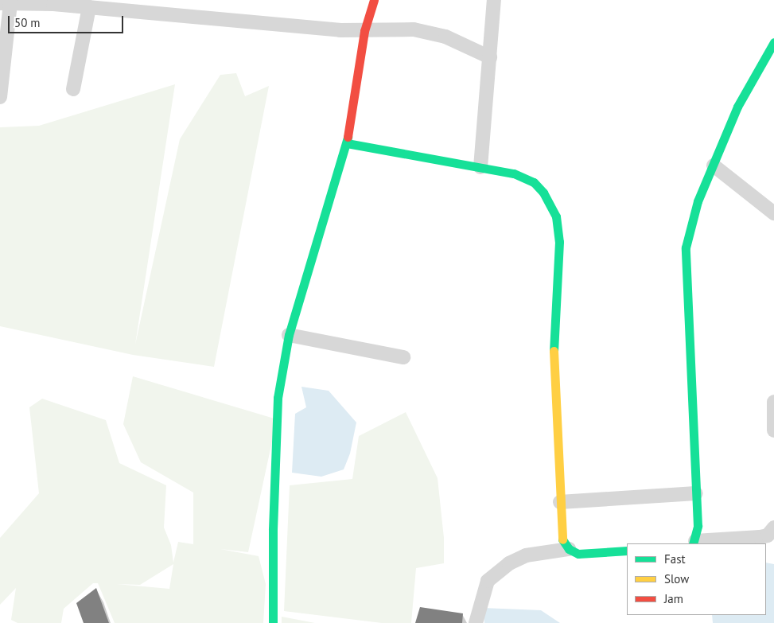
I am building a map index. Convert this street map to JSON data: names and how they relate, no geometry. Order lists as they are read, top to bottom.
{
  "legend": ["Fast", "Slow", "Jam"],
  "scale_bar": "50 m"
}
